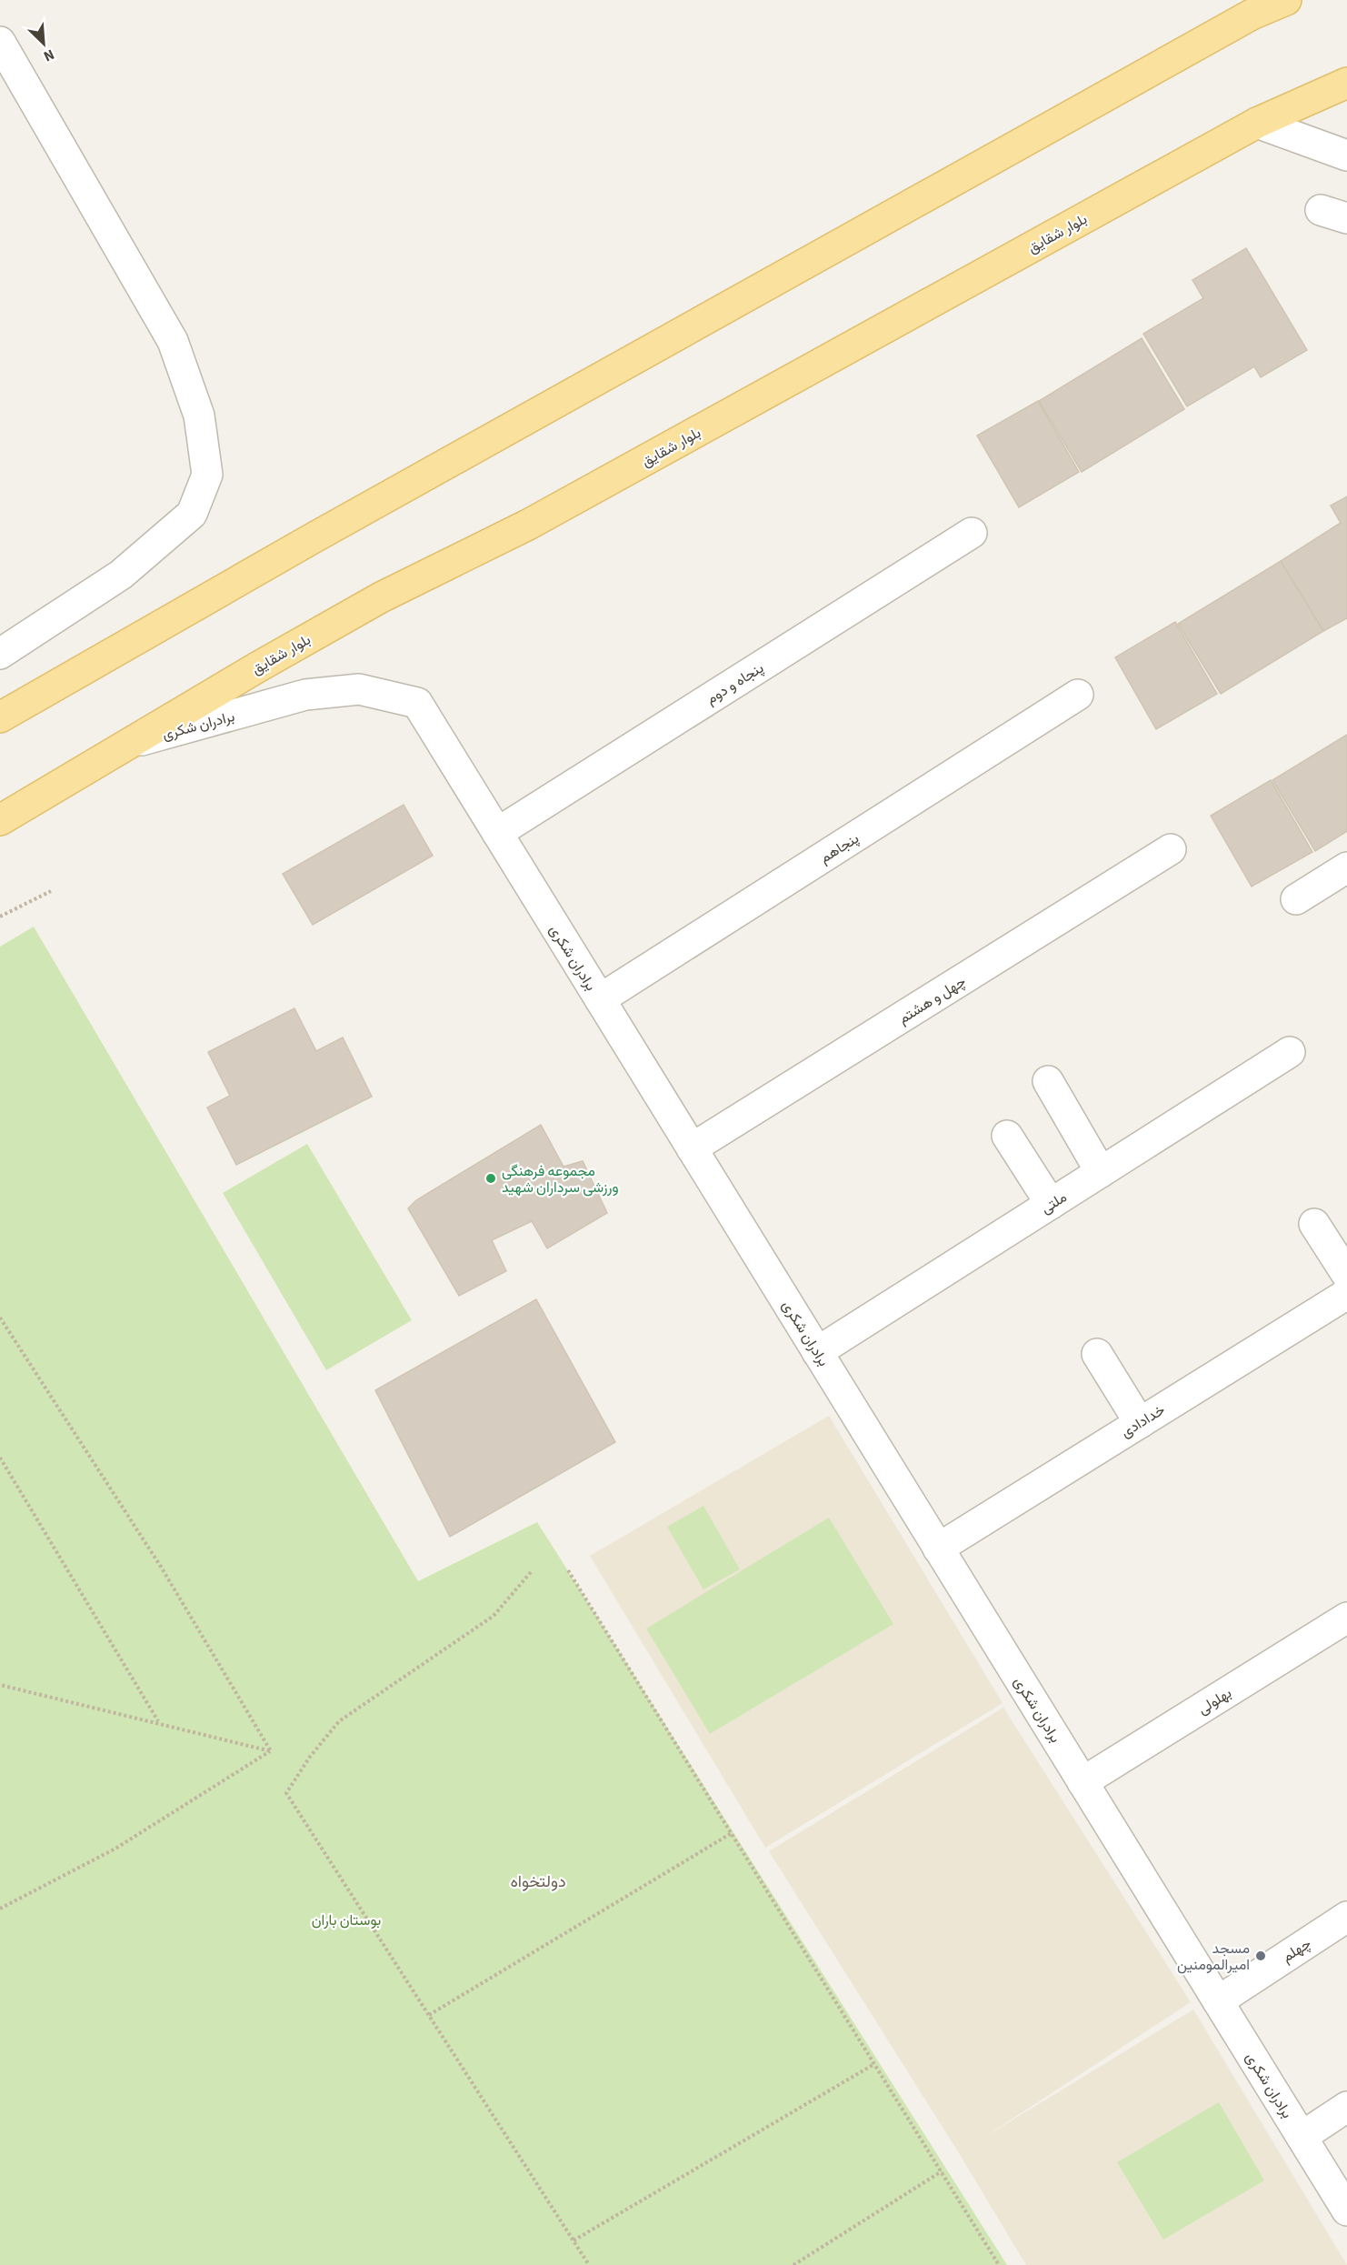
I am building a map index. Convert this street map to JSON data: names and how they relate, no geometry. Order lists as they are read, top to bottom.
{
  "streets": {
    "main road": ["بلوار شقایق"],
    "street": [
      "پنجاه و دوم",
      "برادران شکری",
      "پنجاهم",
      "چهل و هشتم",
      "ملتی",
      "خدادادی",
      "بهلولی",
      "چهلم"
    ]
  },
  "crossings": [
    ["بلوار شقایق", "برادران شکری"],
    ["پنجاه و دوم", "برادران شکری"],
    ["برادران شکری", "پنجاهم"],
    ["برادران شکری", "چهل و هشتم"],
    ["برادران شکری", "ملتی"],
    ["برادران شکری", "خدادادی"],
    ["برادران شکری", "بهلولی"],
    ["برادران شکری", "چهلم"]
  ],
  "districts": ["دولتخواه"],
  "parks": ["بوستان باران"],
  "places": ["مجموعه فرهنگی ورزشی سرداران شهید", "مسجد امیرالمومنین"],
  "north": "bottom right"
}
